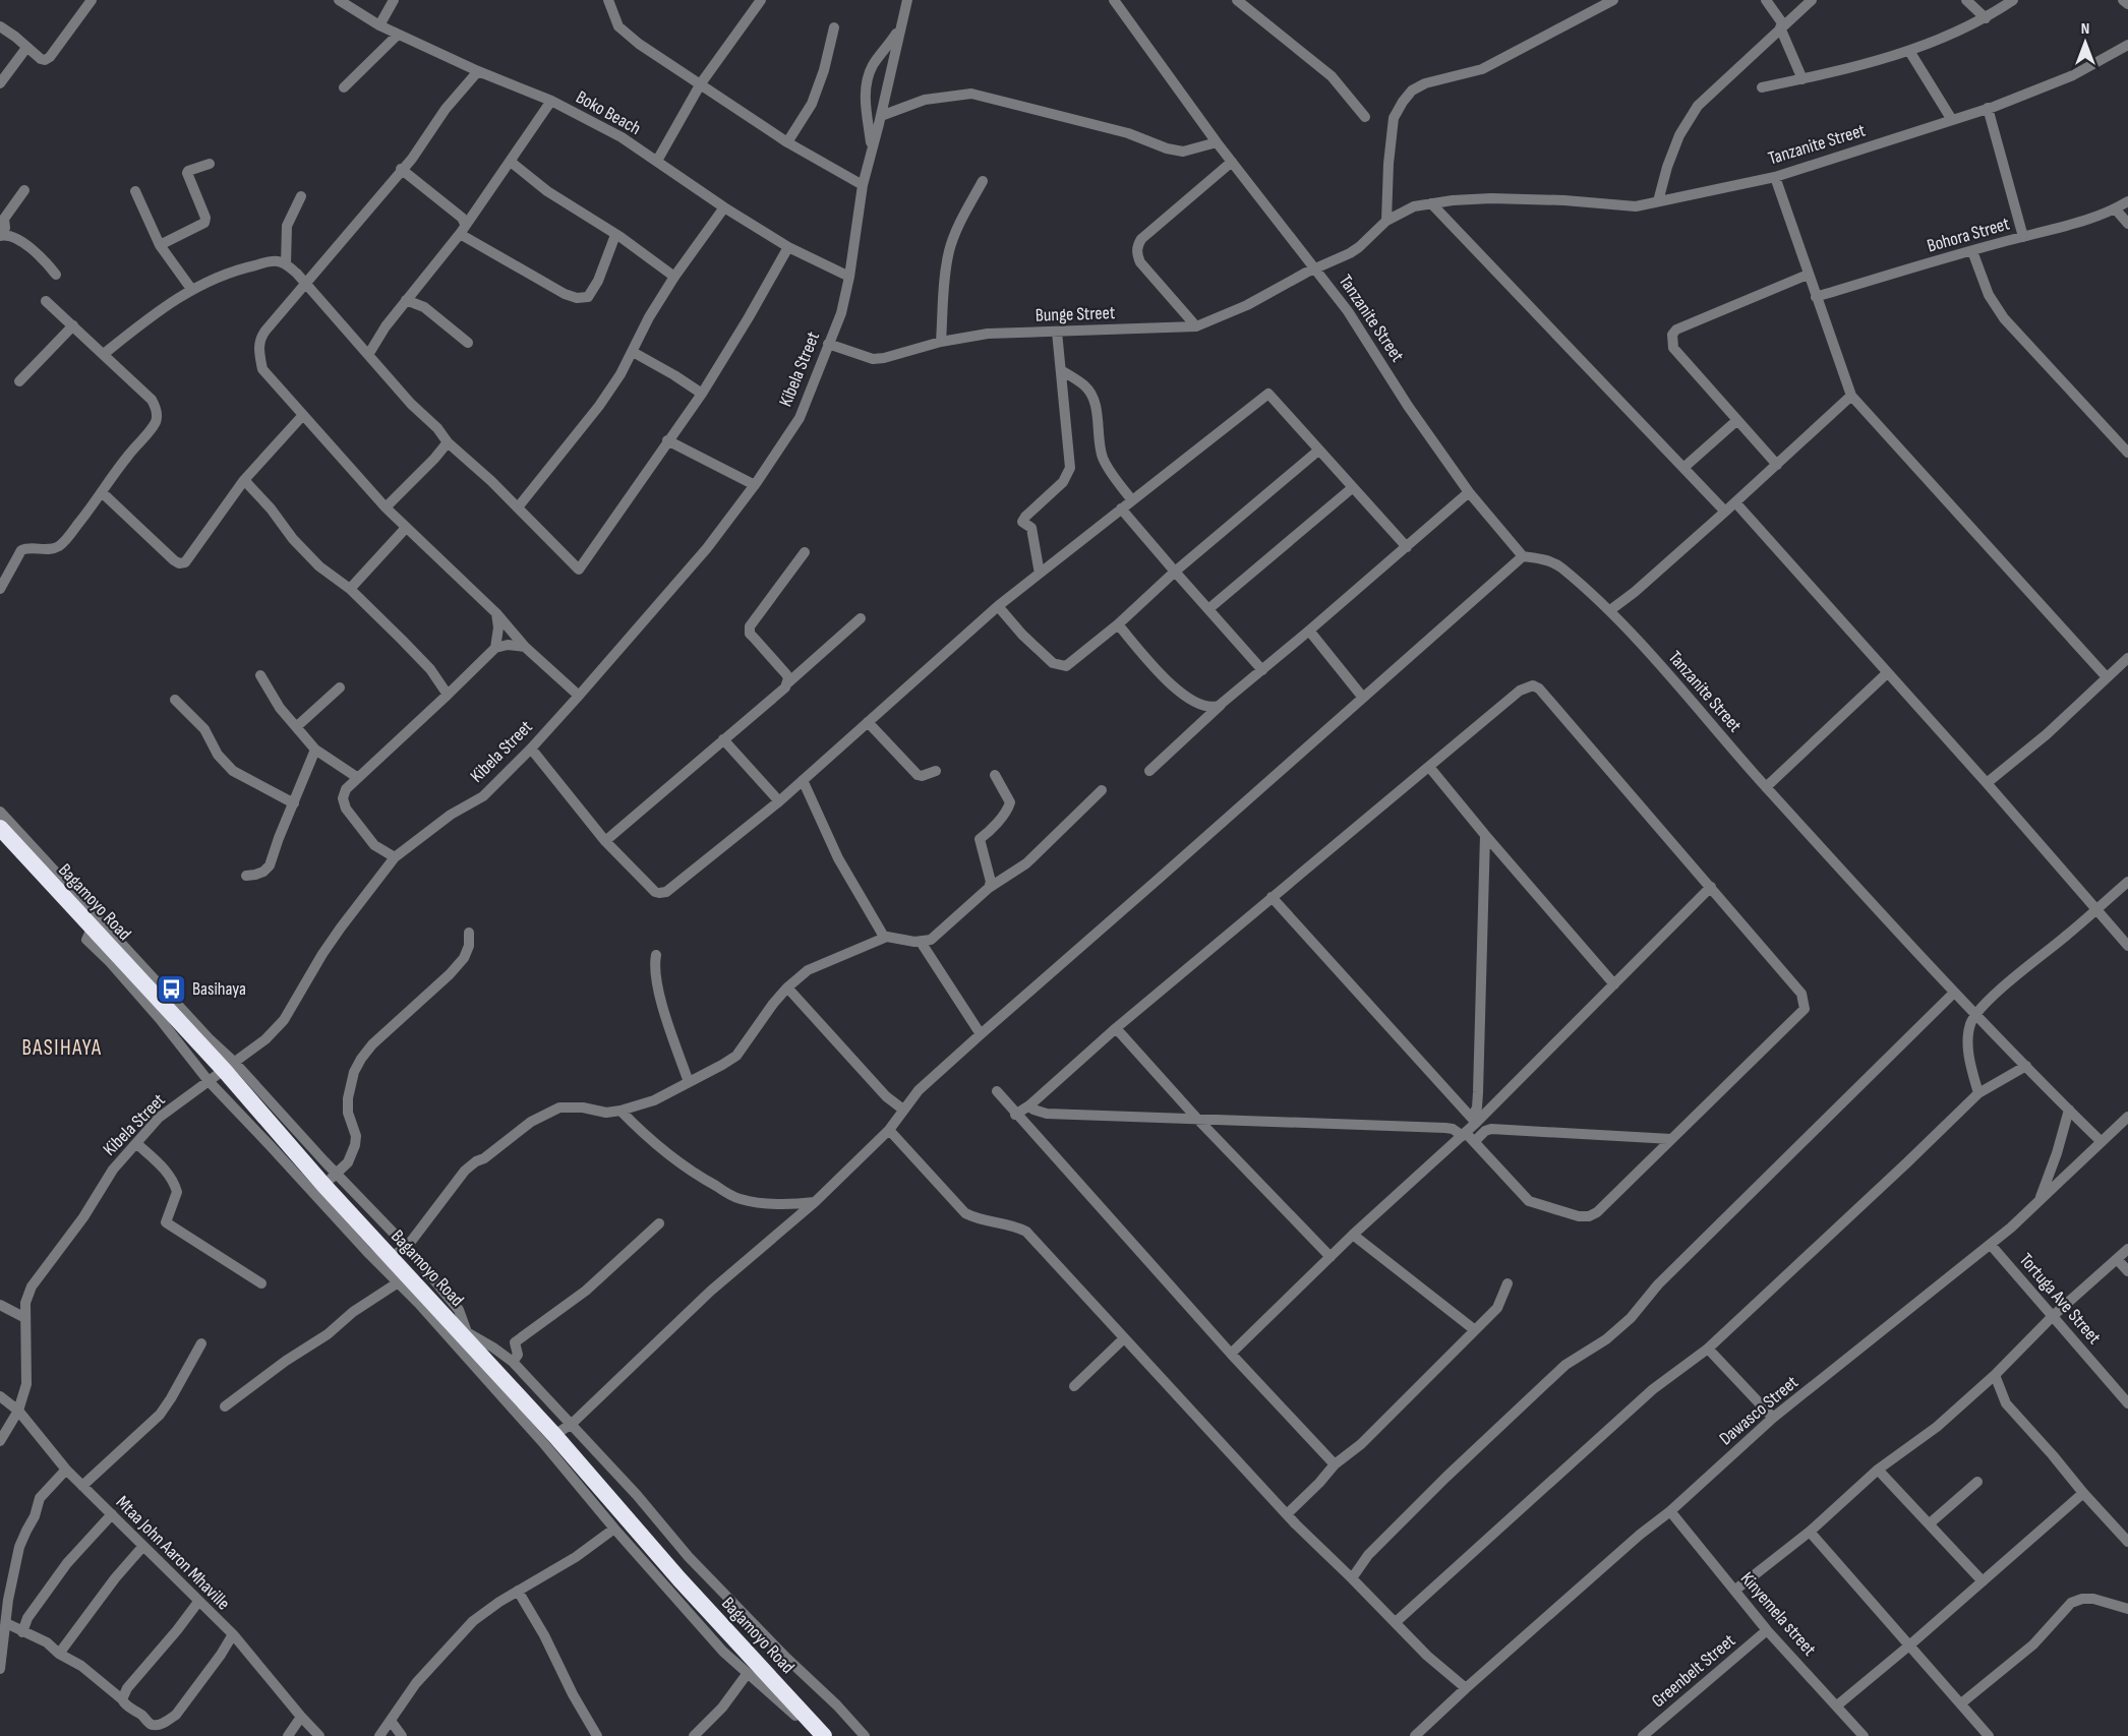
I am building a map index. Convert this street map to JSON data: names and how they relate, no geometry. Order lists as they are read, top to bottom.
{
  "streets": {
    "highway": ["Bagamoyo Road"],
    "street": [
      "Boko Beach",
      "Tanzanite Street",
      "Bohora Street",
      "Bunge Street",
      "Kibela Street",
      "Tortuga Ave Street",
      "Dawasco Street",
      "Mtaa John Aaron Mhaville",
      "Kinyemela street",
      "Greenbelt Street"
    ]
  },
  "crossings": [
    ["Boko Beach", "Kibela Street"],
    ["Tanzanite Street", "Bunge Street"],
    ["Tanzanite Street", "Dawasco Street"],
    ["Bunge Street", "Kibela Street"],
    ["Kibela Street", "Bagamoyo Road"],
    ["Kibela Street", "Mtaa John Aaron Mhaville"],
    ["Tortuga Ave Street", "Dawasco Street"],
    ["Dawasco Street", "Kinyemela street"],
    ["Kinyemela street", "Greenbelt Street"]
  ],
  "districts": ["BASIHAYA"],
  "places": {
    "bus stop": ["Basihaya"]
  },
  "north": "top"
}
